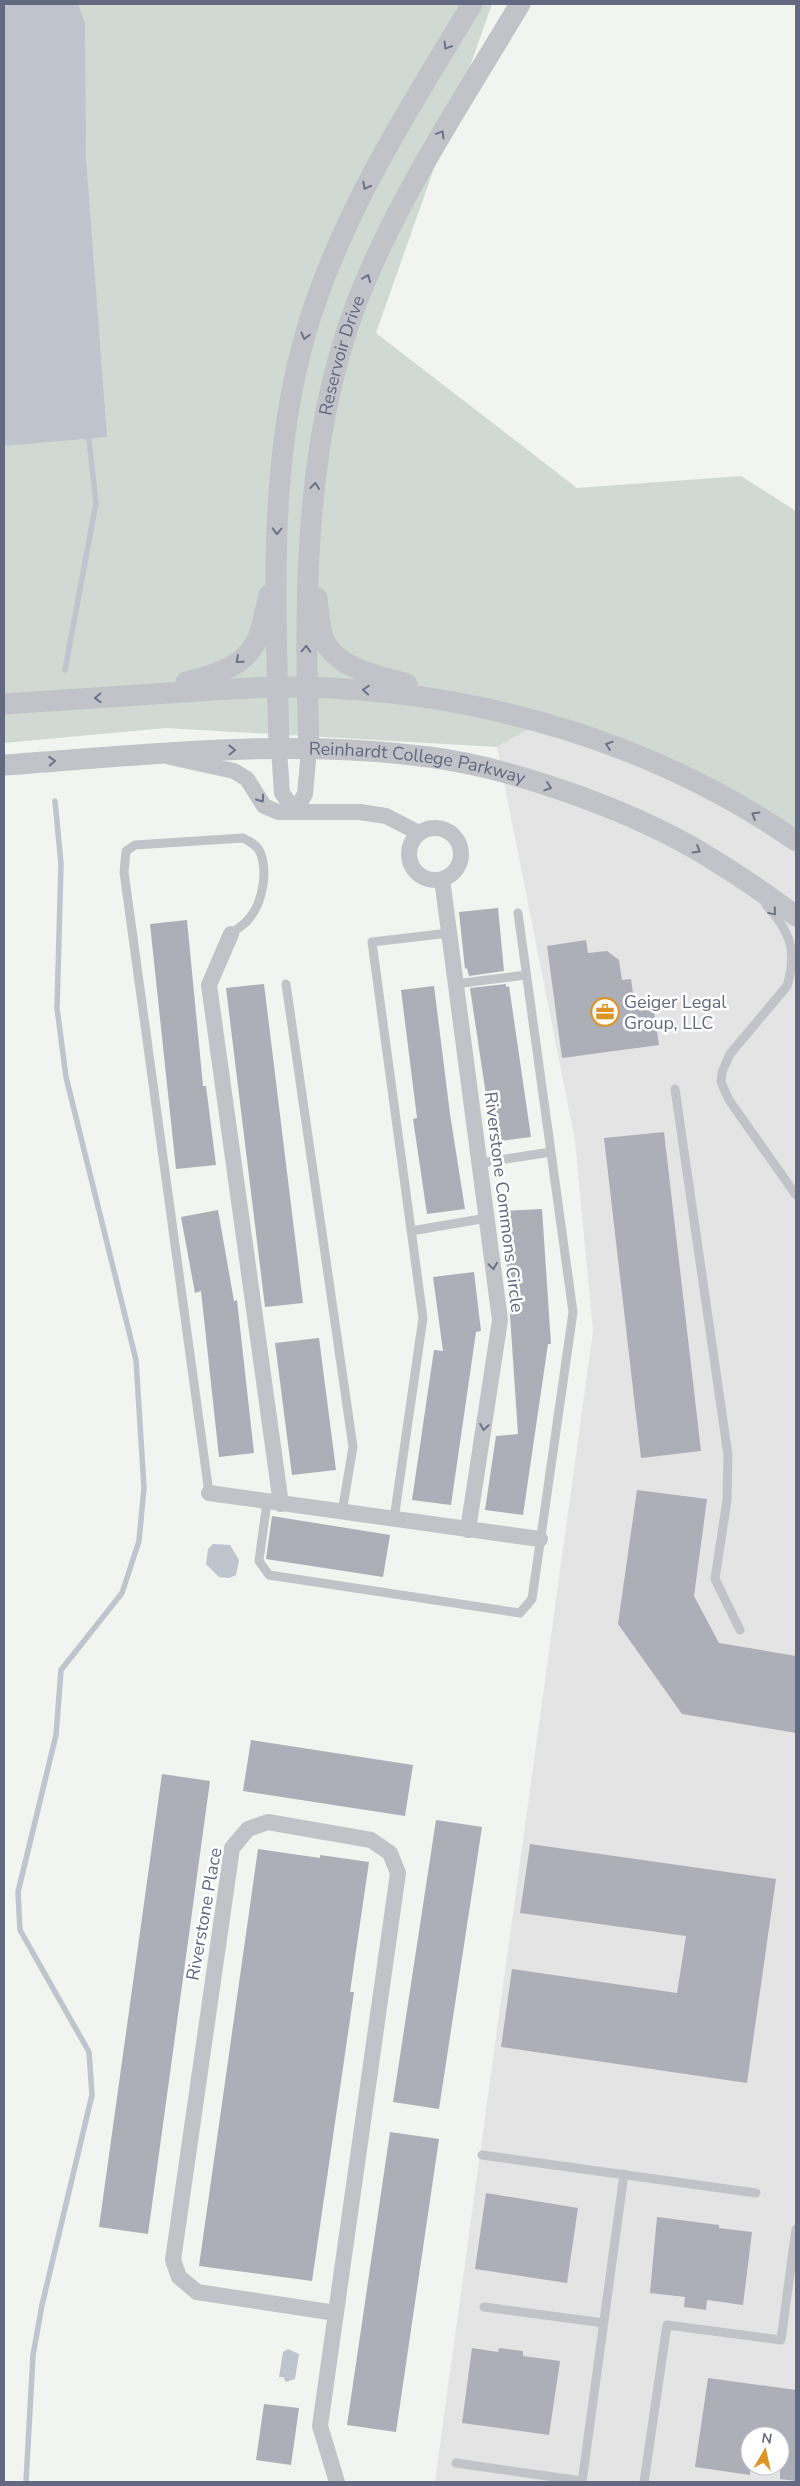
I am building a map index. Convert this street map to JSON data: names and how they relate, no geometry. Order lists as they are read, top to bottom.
{
  "streets": {
    "street": [
      "Reservoir Drive",
      "Reinhardt College Parkway",
      "Riverstone Commons Circle",
      "Riverstone Place"
    ]
  },
  "crossings": [
    ["Reservoir Drive", "Reinhardt College Parkway"]
  ],
  "one_way": ["Riverstone Commons Circle"],
  "places": {
    "office": ["Geiger Legal Group, LLC"]
  },
  "north": "top"
}
